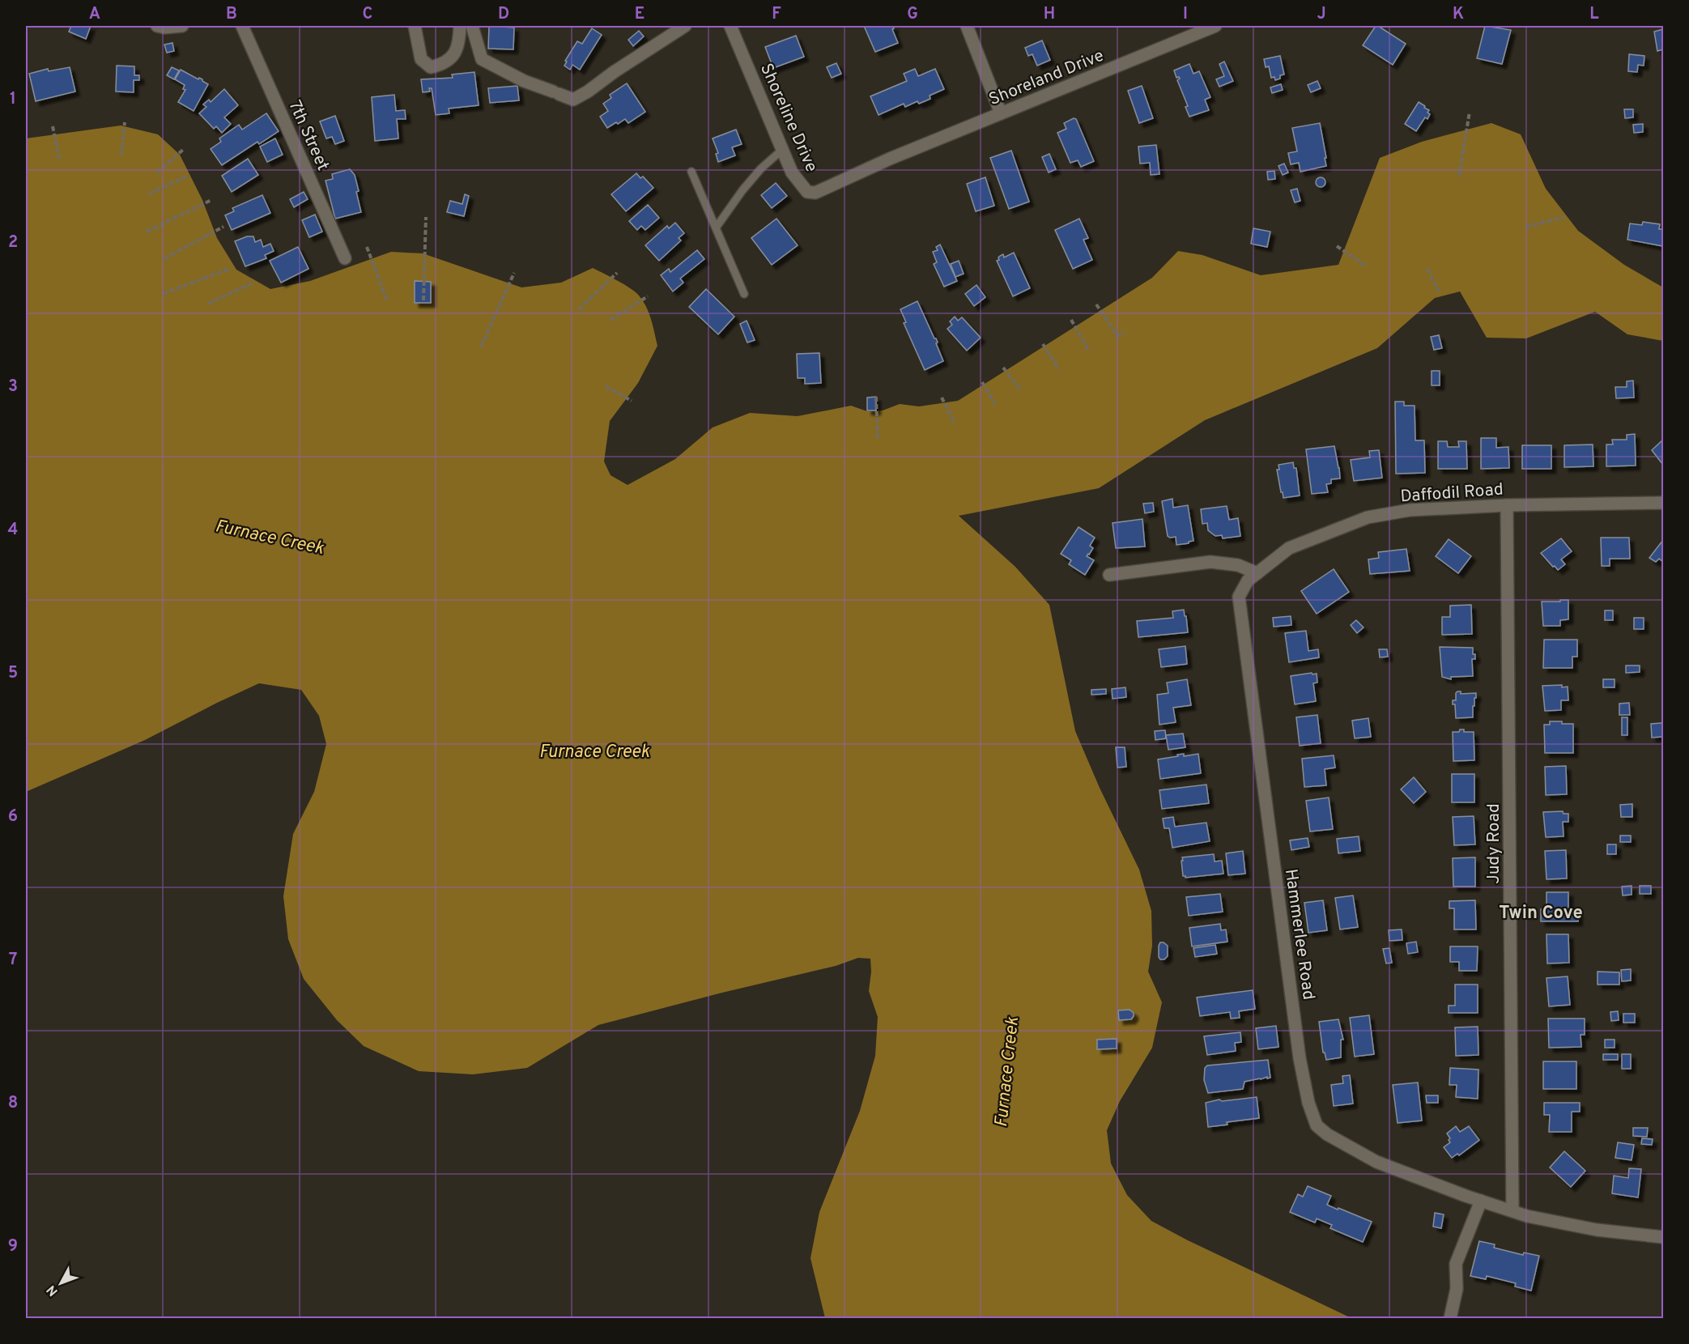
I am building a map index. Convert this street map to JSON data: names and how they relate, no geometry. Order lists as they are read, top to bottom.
{
  "streets": {
    "street": [
      "Shoreland Drive",
      "Shoreline Drive",
      "7th Street",
      "Daffodil Road",
      "Judy Road",
      "Hammerlee Road"
    ]
  },
  "crossings": [
    ["Shoreland Drive", "Shoreline Drive"],
    ["Daffodil Road", "Judy Road"],
    ["Daffodil Road", "Hammerlee Road"],
    ["Judy Road", "Hammerlee Road"]
  ],
  "districts": ["Twin Cove"],
  "water": ["Furnace Creek"],
  "north": "bottom left",
  "grid": {
    "columns": [
      "A",
      "B",
      "C",
      "D",
      "E",
      "F",
      "G",
      "H",
      "I",
      "J",
      "K",
      "L"
    ],
    "rows": [
      "1",
      "2",
      "3",
      "4",
      "5",
      "6",
      "7",
      "8",
      "9"
    ]
  }
}
